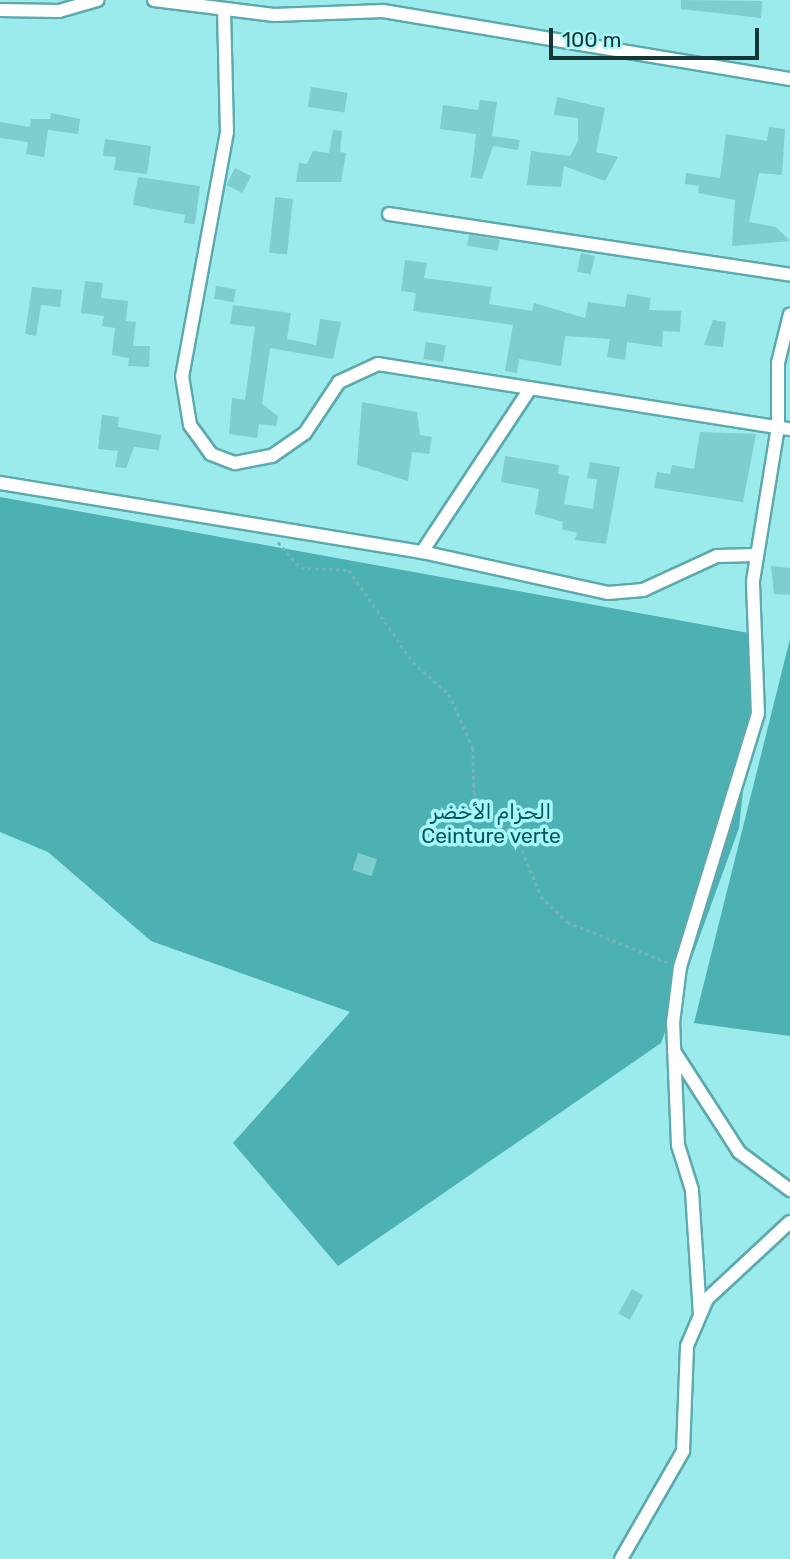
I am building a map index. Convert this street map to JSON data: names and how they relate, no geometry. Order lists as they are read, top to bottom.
{
  "parks": ["الحزام الأخضر Ceinture verte"],
  "scale_bar": "100 m"
}
